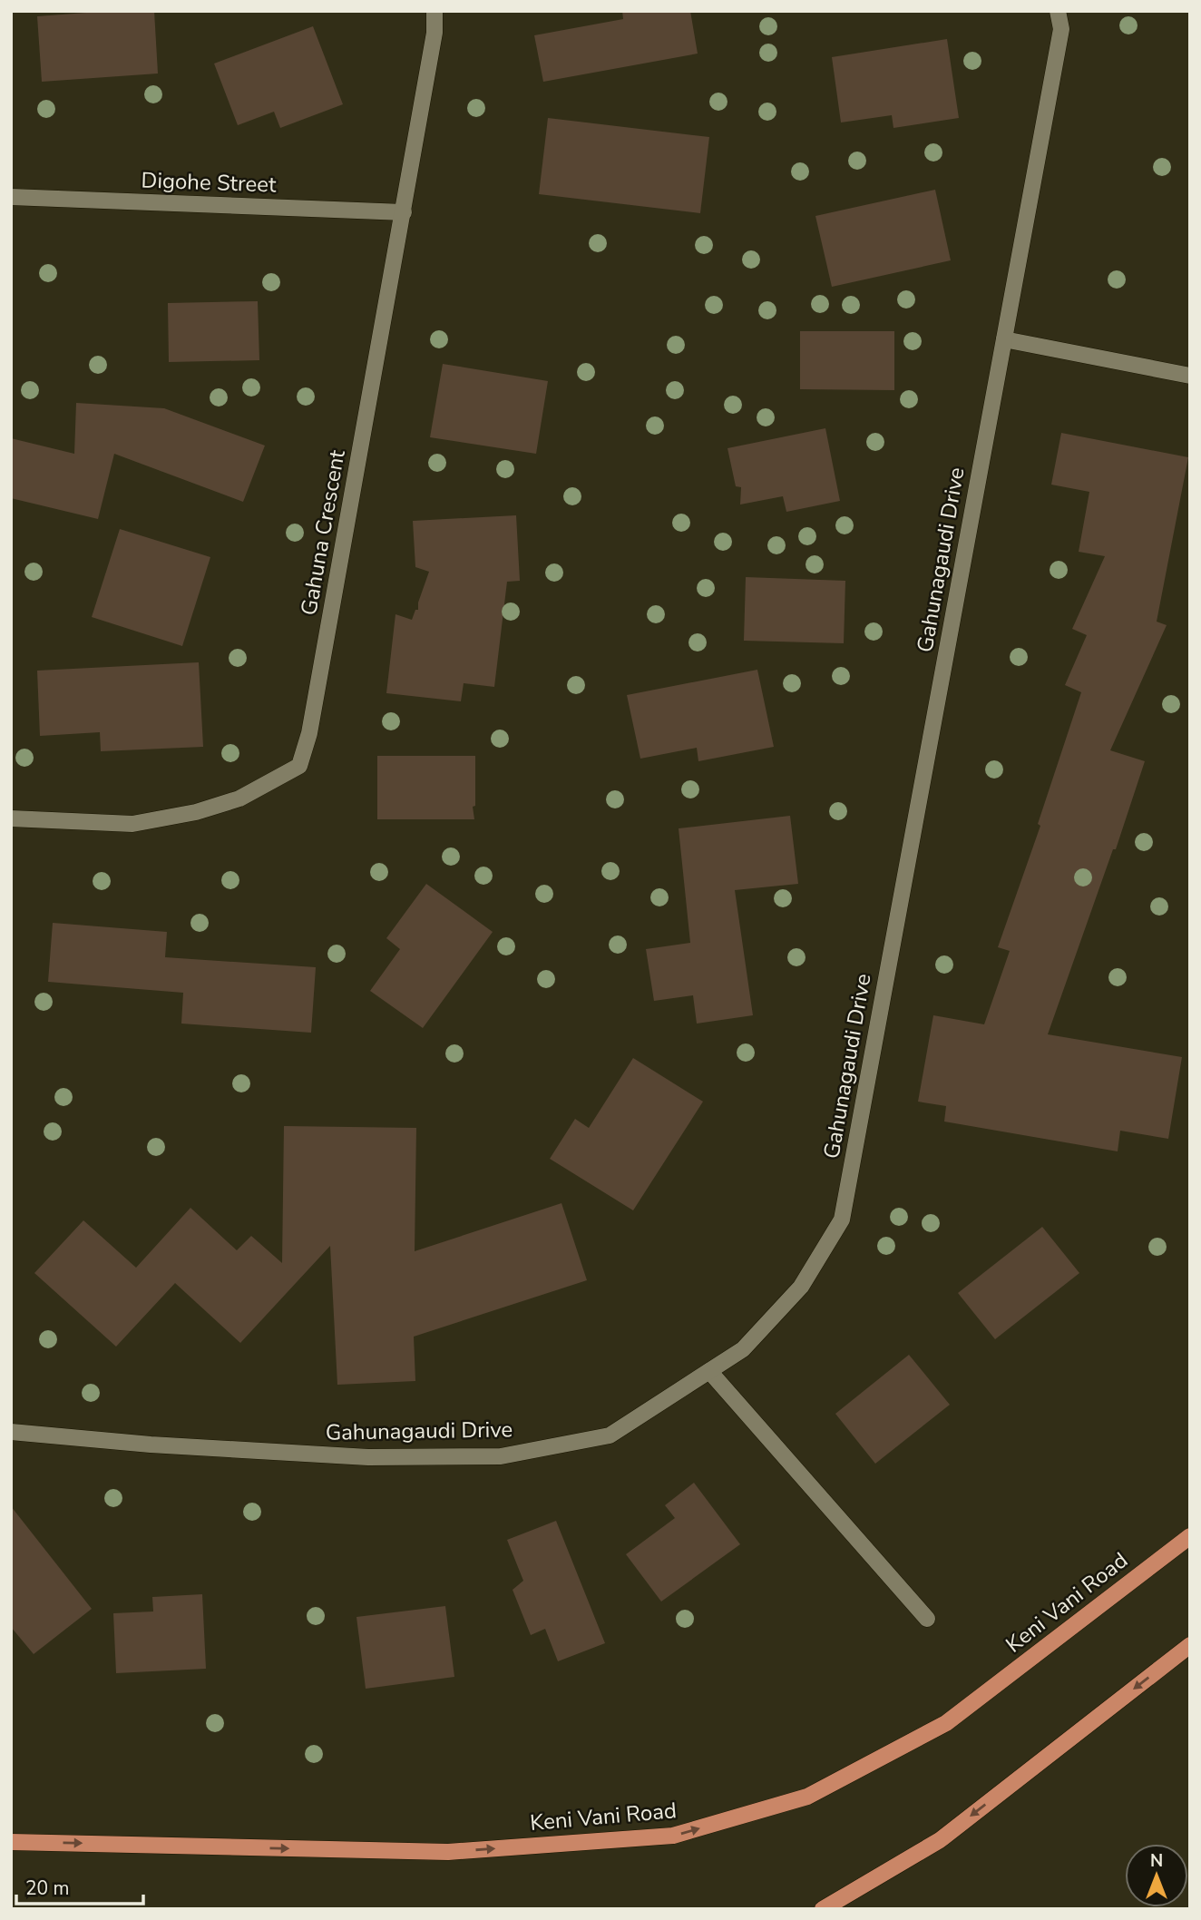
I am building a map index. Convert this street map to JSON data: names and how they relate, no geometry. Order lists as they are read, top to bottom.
{
  "streets": {
    "main road": ["Keni Vani Road"],
    "street": ["Digohe Street", "Gahuna Crescent", "Gahunagaudi Drive"]
  },
  "crossings": [
    ["Digohe Street", "Gahuna Crescent"]
  ],
  "scale_bar": "20 m",
  "north": "top"
}
